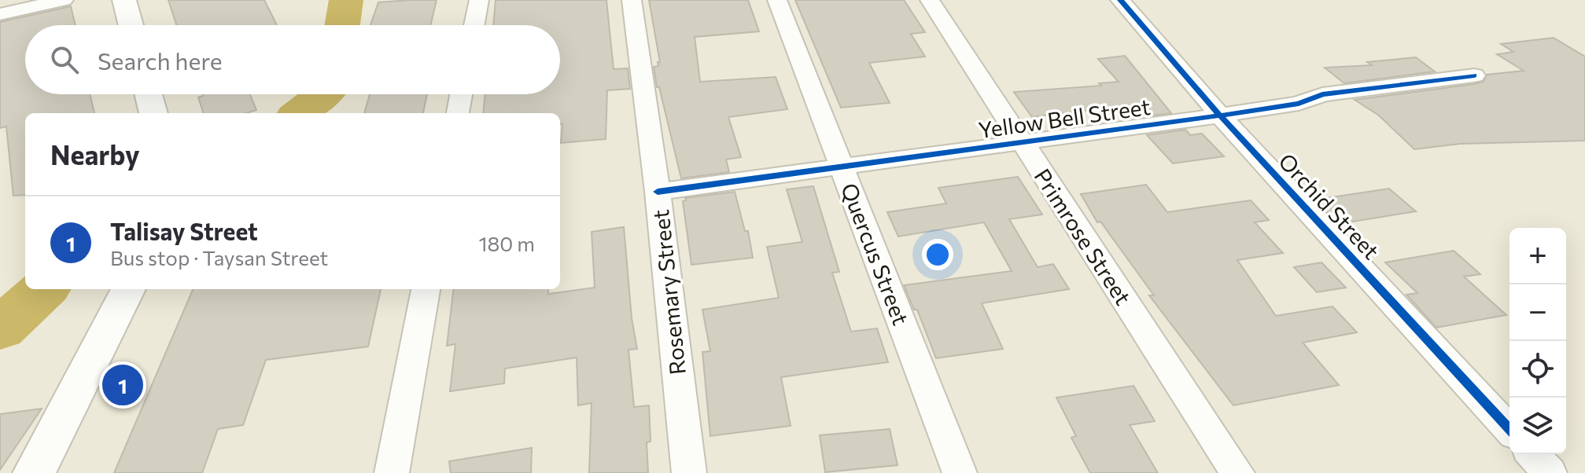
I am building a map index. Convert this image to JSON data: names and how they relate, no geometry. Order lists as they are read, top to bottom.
{
  "streets": {
    "street": [
      "Yellow Bell Street",
      "Orchid Street",
      "Primrose Street",
      "Quercus Street",
      "Rosemary Street"
    ]
  },
  "crossings": [
    ["Yellow Bell Street", "Orchid Street"],
    ["Yellow Bell Street", "Primrose Street"],
    ["Yellow Bell Street", "Quercus Street"],
    ["Yellow Bell Street", "Rosemary Street"]
  ],
  "page": {
    "search": "Search here",
    "heading": "Nearby",
    "list": [
      {
        "mark": "1",
        "name": "Talisay Street",
        "note": "Bus stop · Taysan Street",
        "value": "180 m"
      }
    ],
    "map_buttons": ["+", "−"],
    "pins": "1"
  }
}
